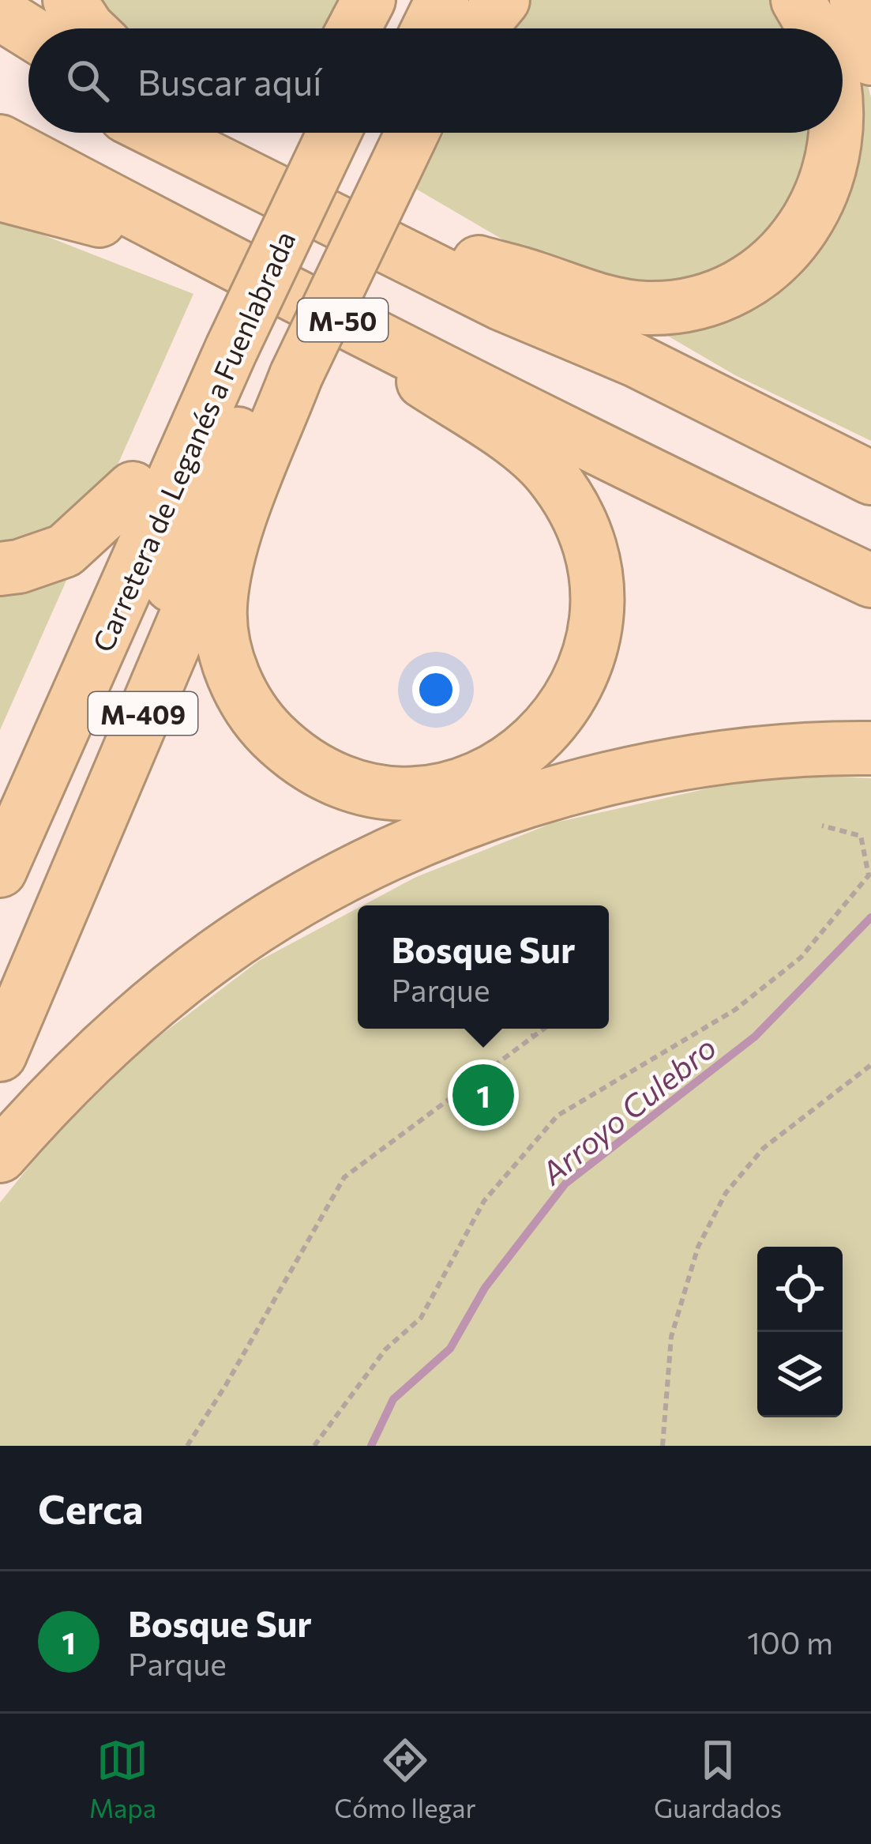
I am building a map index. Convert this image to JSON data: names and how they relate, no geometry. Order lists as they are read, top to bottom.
{
  "streets": {
    "highway": ["M-50", "Carretera de Leganés a Fuenlabrada", "M-409"]
  },
  "crossings": [
    ["Carretera de Leganés a Fuenlabrada", "M-409"]
  ],
  "water": ["Arroyo Culebro"],
  "page": {
    "search": "Buscar aquí",
    "popup": ["Bosque Sur", "Parque"],
    "pins": "1",
    "heading": "Cerca",
    "list": [
      {
        "mark": "1",
        "name": "Bosque Sur",
        "note": "Parque",
        "value": "100 m"
      }
    ],
    "nav": ["Mapa", "Cómo llegar", "Guardados"]
  }
}
